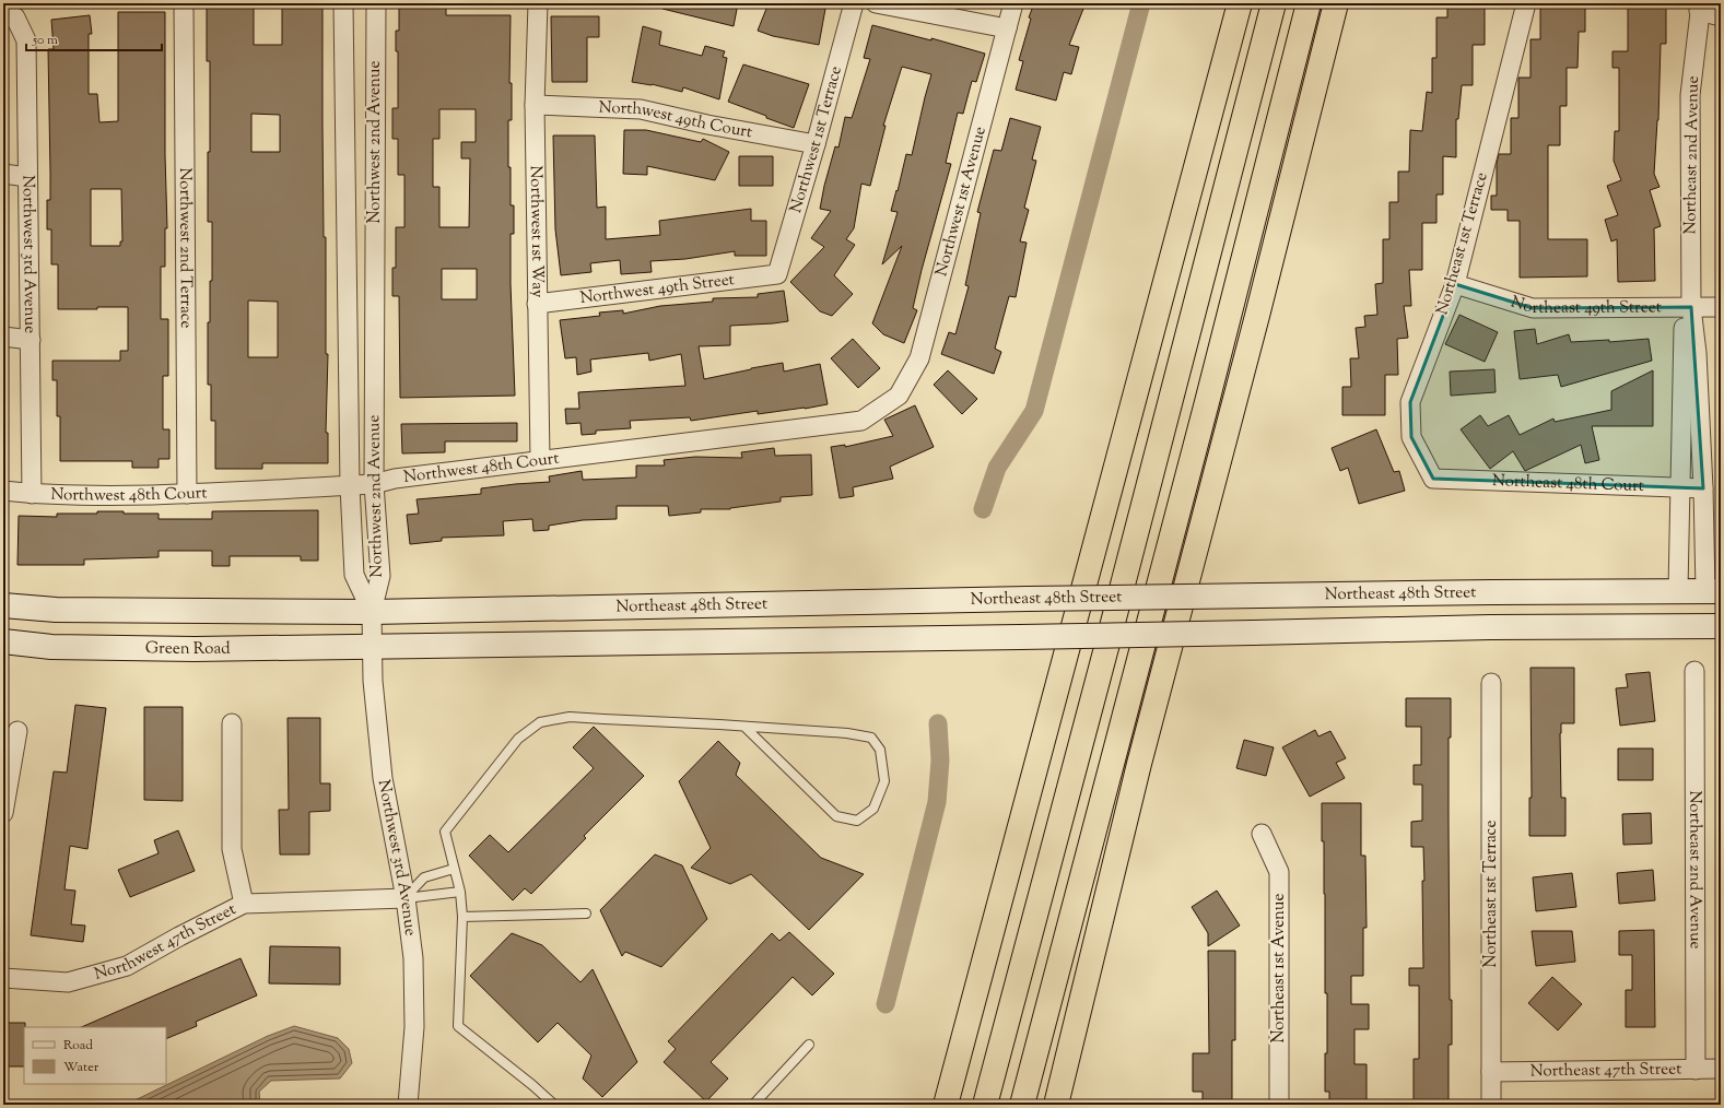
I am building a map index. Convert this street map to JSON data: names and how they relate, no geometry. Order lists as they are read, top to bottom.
{
  "streets": {
    "main road": ["Northeast 48th Street", "Green Road"],
    "street": [
      "Northwest 49th Court",
      "Northwest 1st Terrace",
      "Northwest 2nd Avenue",
      "Northeast 2nd Avenue",
      "Northwest 1st Avenue",
      "Northwest 1st Way",
      "Northeast 1st Terrace",
      "Northwest 2nd Terrace",
      "Northwest 3rd Avenue",
      "Northwest 49th Street",
      "Northeast 49th Street",
      "Northwest 48th Court",
      "Northeast 48th Court",
      "Northwest 47th Street",
      "Northeast 1st Avenue",
      "Northeast 47th Street"
    ]
  },
  "crossings": [
    ["Northwest 49th Court", "Northwest 1st Terrace"],
    ["Northwest 49th Court", "Northwest 1st Way"],
    ["Northwest 1st Terrace", "Northwest 49th Street"],
    ["Northwest 2nd Avenue", "Northwest 3rd Avenue"],
    ["Northwest 2nd Avenue", "Northwest 48th Court"],
    ["Northwest 2nd Avenue", "Northeast 48th Street"],
    ["Northeast 2nd Avenue", "Northeast 49th Street"],
    ["Northeast 2nd Avenue", "Northeast 48th Court"],
    ["Northeast 2nd Avenue", "Northeast 48th Street"],
    ["Northeast 2nd Avenue", "Northeast 47th Street"],
    ["Northwest 1st Avenue", "Northwest 48th Court"],
    ["Northwest 1st Way", "Northwest 49th Street"],
    ["Northwest 1st Way", "Northwest 48th Court"],
    ["Northeast 1st Terrace", "Northeast 49th Street"],
    ["Northeast 1st Terrace", "Northeast 48th Court"],
    ["Northeast 1st Terrace", "Northeast 47th Street"],
    ["Northwest 2nd Terrace", "Northwest 48th Court"],
    ["Northwest 3rd Avenue", "Northwest 48th Court"],
    ["Northwest 3rd Avenue", "Northeast 48th Street"],
    ["Northwest 3rd Avenue", "Green Road"],
    ["Northwest 3rd Avenue", "Northwest 47th Street"]
  ],
  "legend": ["Road", "Water"],
  "scale_bar": "50 m"
}
